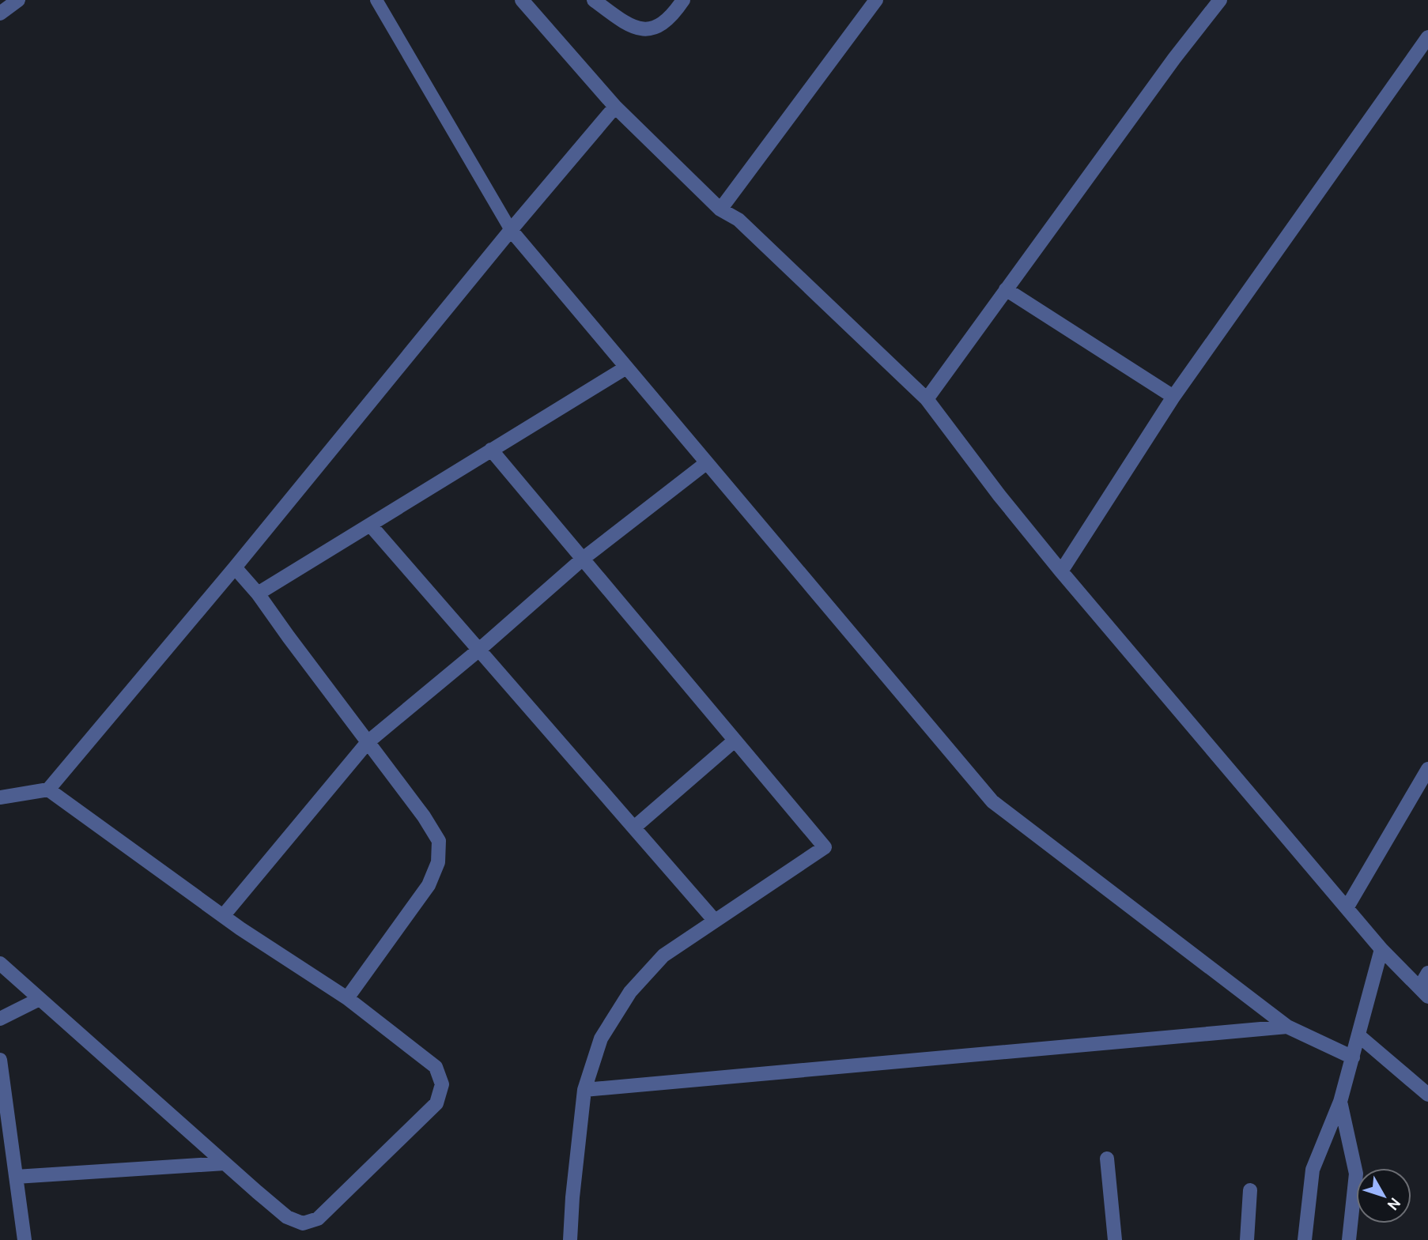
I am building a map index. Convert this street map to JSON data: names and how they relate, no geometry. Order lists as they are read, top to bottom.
{
  "north": "bottom right"
}
